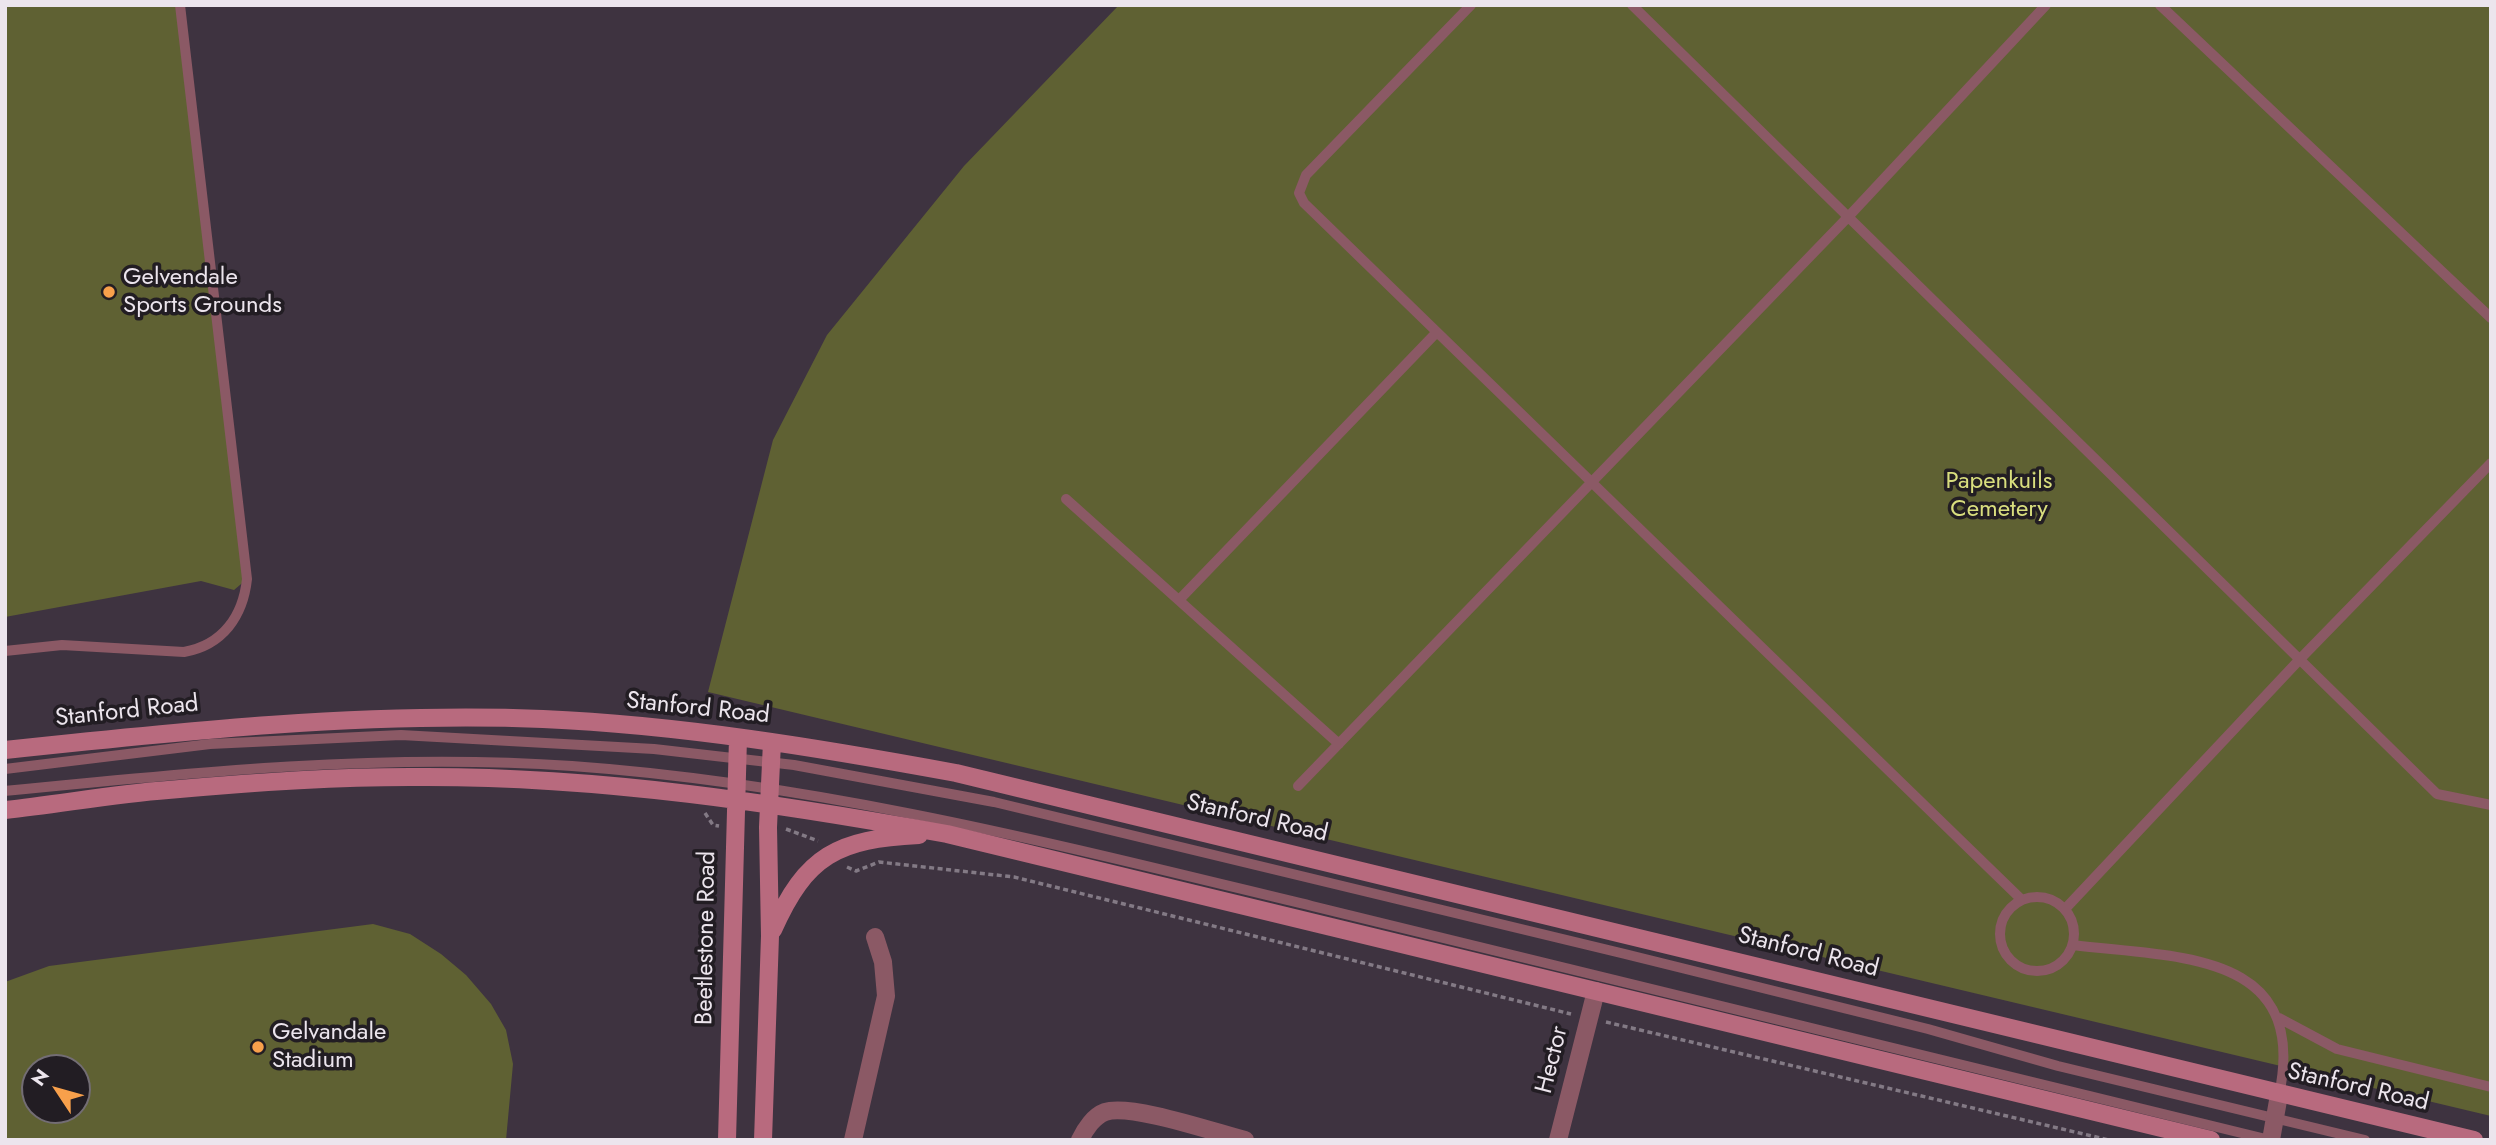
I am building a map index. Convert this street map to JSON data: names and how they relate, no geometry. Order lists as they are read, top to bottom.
{
  "streets": {
    "main road": ["Stanford Road", "Beetlestone Road"],
    "street": ["Hector"]
  },
  "crossings": [
    ["Stanford Road", "Beetlestone Road"]
  ],
  "parks": ["Papenkuils Cemetery"],
  "places": ["Gelvendale Sports Grounds", "Gelvandale Stadium"],
  "north": "top left"
}
